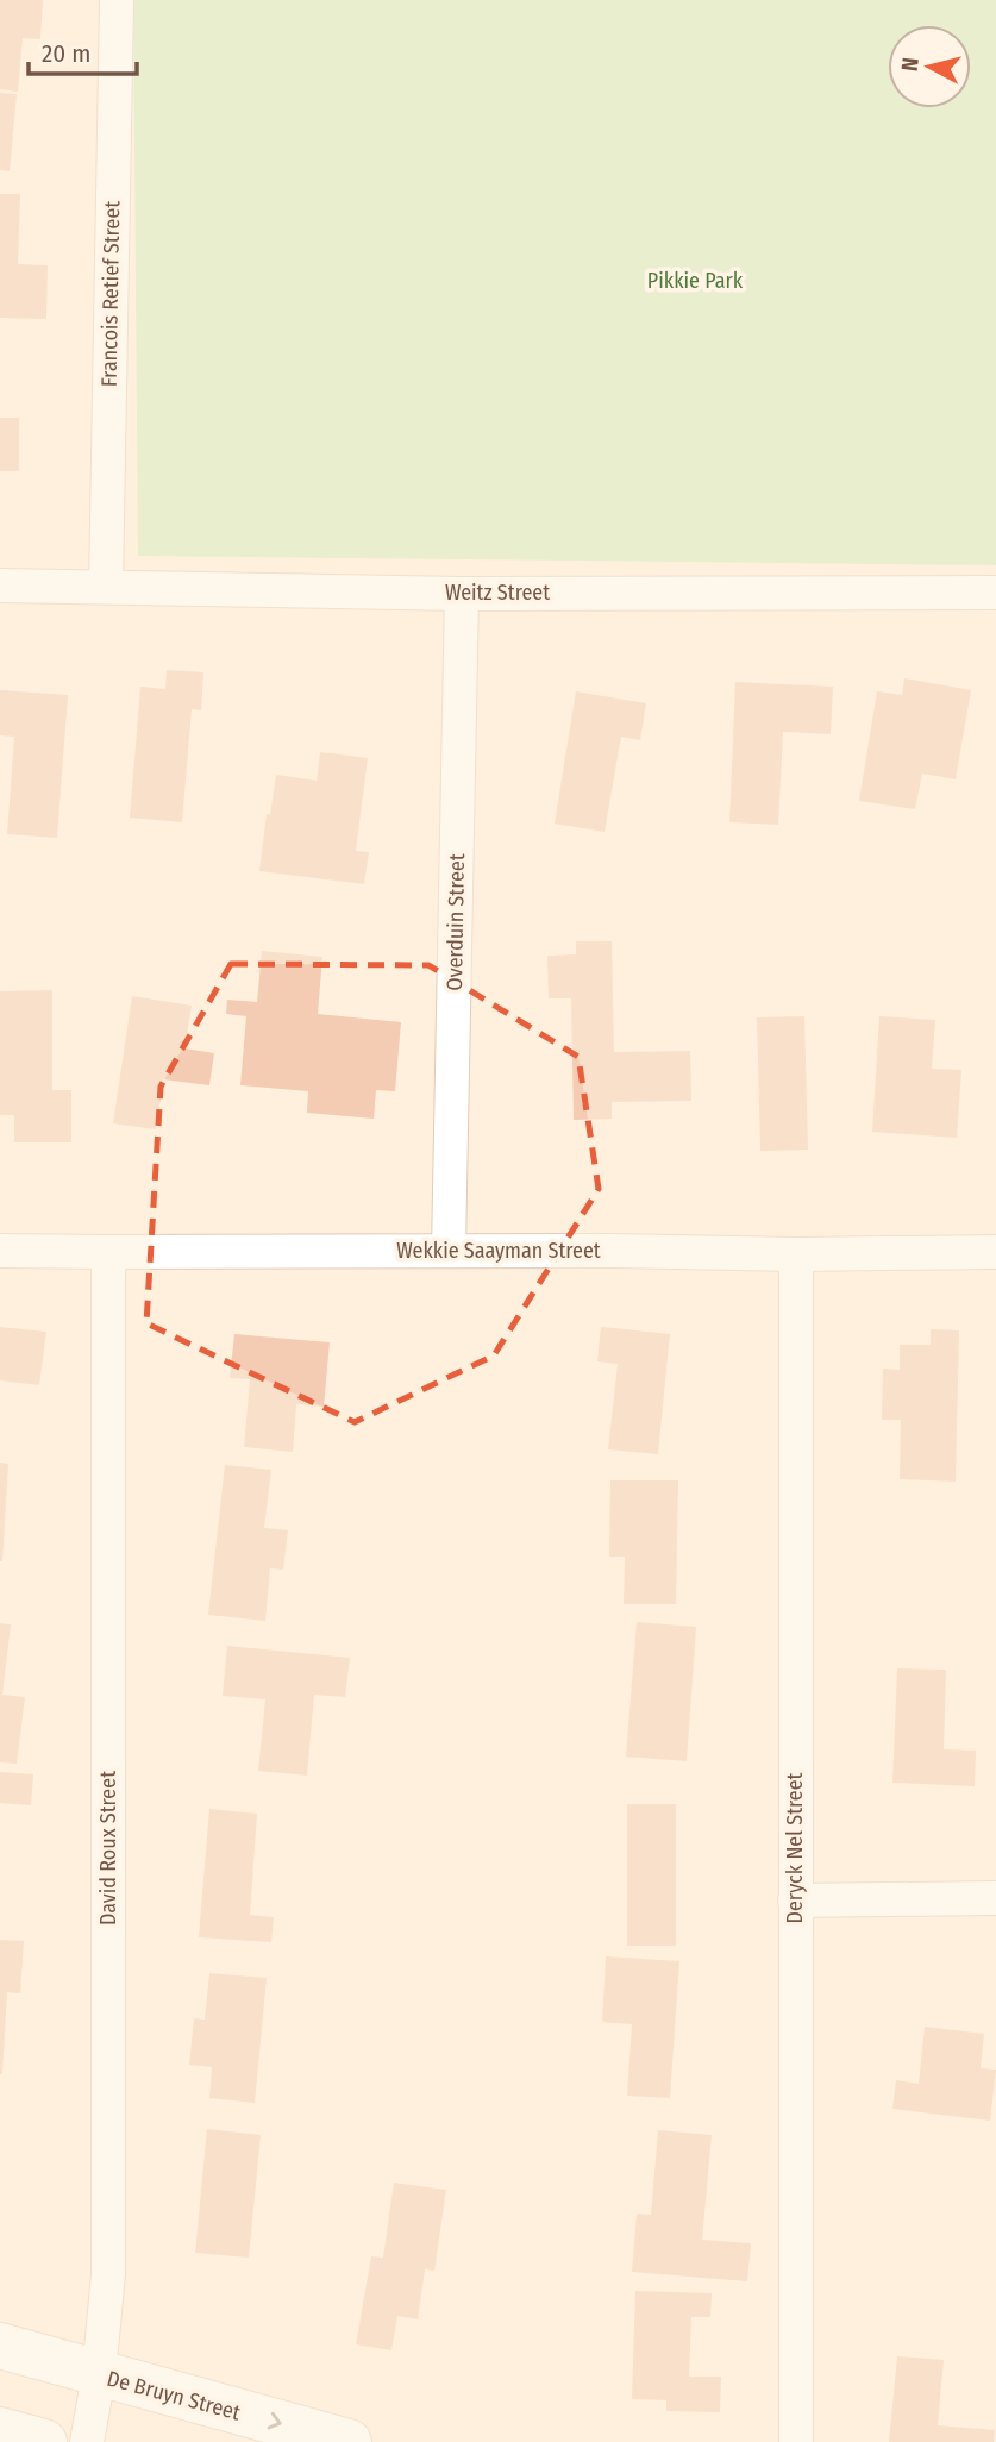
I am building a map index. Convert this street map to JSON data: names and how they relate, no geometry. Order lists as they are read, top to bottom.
{
  "streets": {
    "street": [
      "Francois Retief Street",
      "Weitz Street",
      "Overduin Street",
      "Wekkie Saayman Street",
      "David Roux Street",
      "Deryck Nel Street",
      "De Bruyn Street"
    ]
  },
  "crossings": [
    ["Francois Retief Street", "Weitz Street"],
    ["Weitz Street", "Overduin Street"],
    ["Overduin Street", "Wekkie Saayman Street"],
    ["Wekkie Saayman Street", "David Roux Street"],
    ["Wekkie Saayman Street", "Deryck Nel Street"],
    ["David Roux Street", "De Bruyn Street"]
  ],
  "one_way": ["De Bruyn Street"],
  "parks": ["Pikkie Park"],
  "scale_bar": "20 m",
  "north": "left"
}
